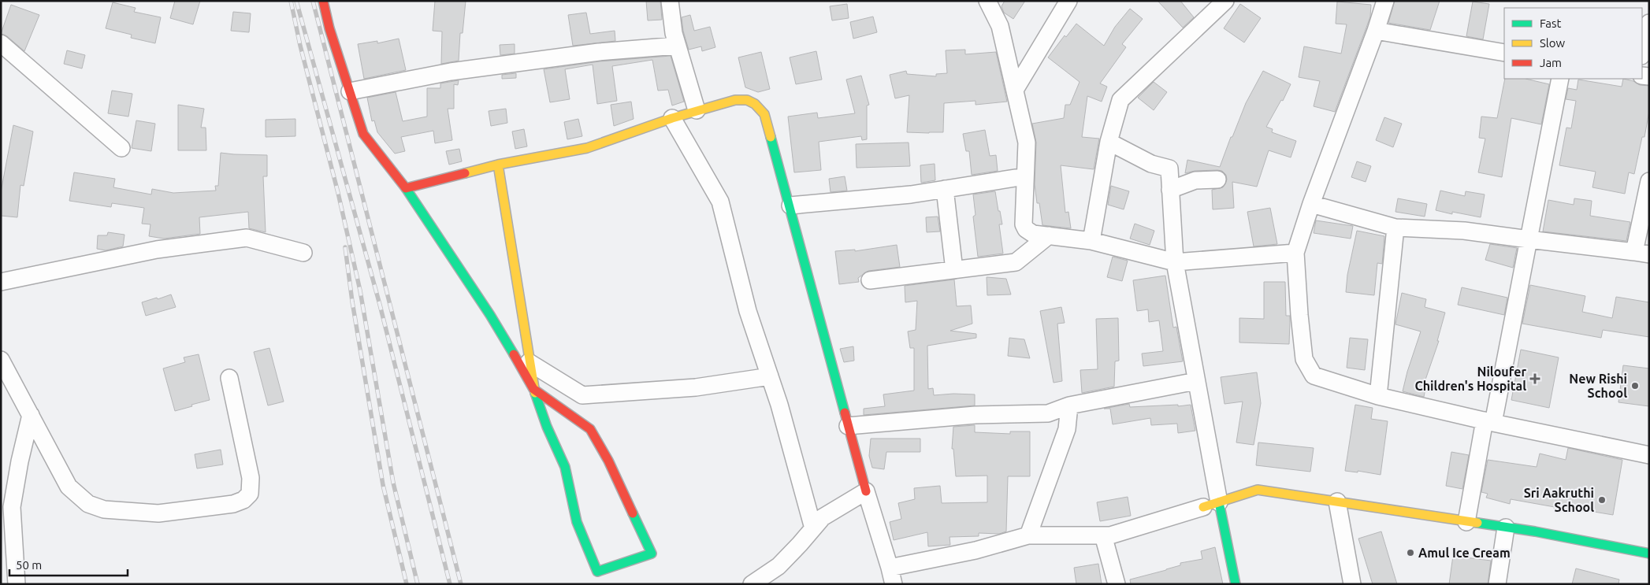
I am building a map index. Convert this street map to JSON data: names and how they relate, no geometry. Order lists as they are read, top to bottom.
{
  "places": {
    "health": ["Niloufer Children's Hospital"],
    "other": ["New Rishi School", "Sri Aakruthi School", "Amul Ice Cream"]
  },
  "legend": ["Fast", "Slow", "Jam"],
  "scale_bar": "50 m"
}
